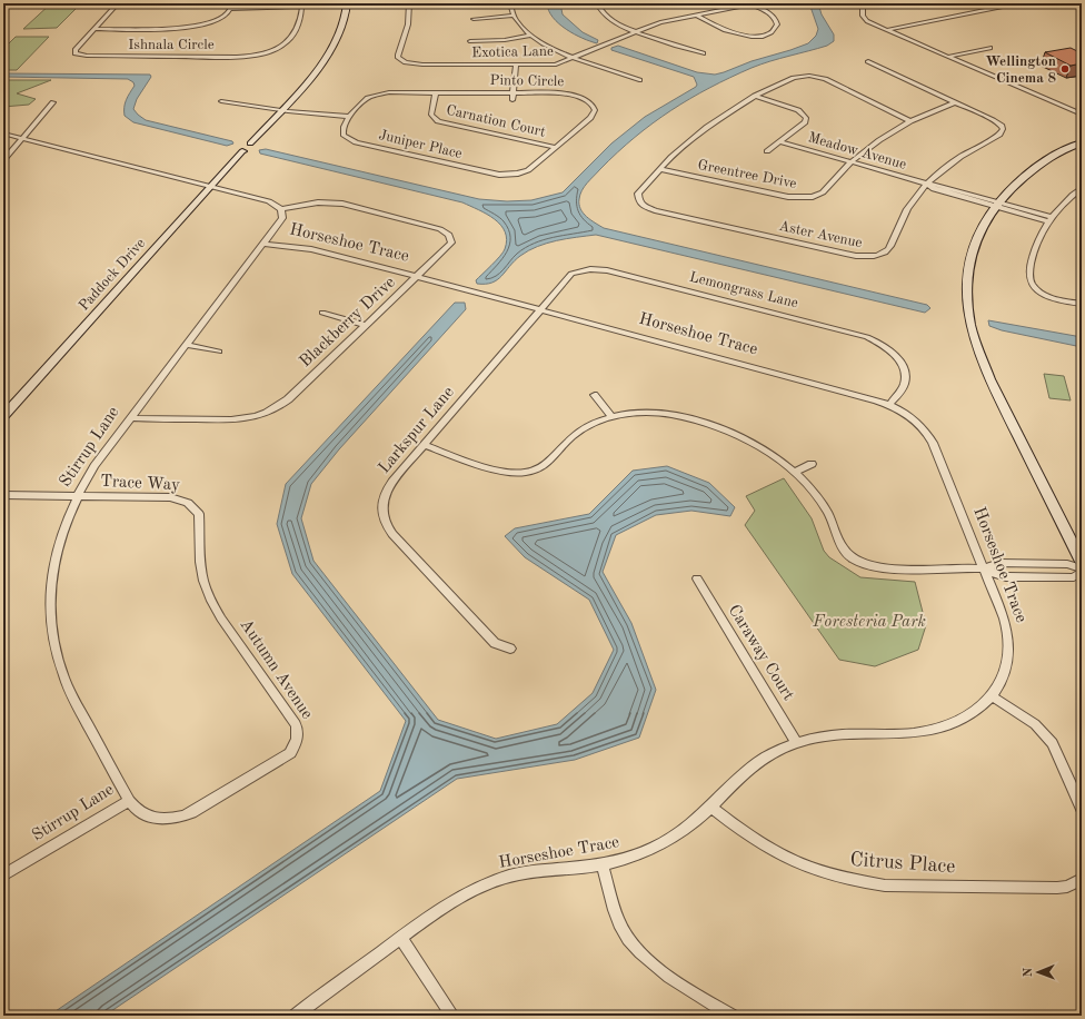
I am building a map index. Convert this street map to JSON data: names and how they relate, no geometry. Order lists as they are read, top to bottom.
{
  "streets": {
    "street": [
      "Ishnala Circle",
      "Exotica Lane",
      "Pinto Circle",
      "Carnation Court",
      "Juniper Place",
      "Meadow Avenue",
      "Greentree Drive",
      "Aster Avenue",
      "Horseshoe Trace",
      "Paddock Drive",
      "Lemongrass Lane",
      "Blackberry Drive",
      "Larkspur Lane",
      "Stirrup Lane",
      "Trace Way",
      "Caraway Court",
      "Autumn Avenue",
      "Citrus Place"
    ]
  },
  "crossings": [
    ["Pinto Circle", "Carnation Court"],
    ["Pinto Circle", "Juniper Place"],
    ["Meadow Avenue", "Greentree Drive"],
    ["Meadow Avenue", "Aster Avenue"],
    ["Greentree Drive", "Aster Avenue"],
    ["Horseshoe Trace", "Paddock Drive"],
    ["Horseshoe Trace", "Lemongrass Lane"],
    ["Horseshoe Trace", "Blackberry Drive"],
    ["Horseshoe Trace", "Larkspur Lane"],
    ["Horseshoe Trace", "Stirrup Lane"],
    ["Horseshoe Trace", "Caraway Court"],
    ["Horseshoe Trace", "Citrus Place"],
    ["Lemongrass Lane", "Larkspur Lane"],
    ["Blackberry Drive", "Stirrup Lane"],
    ["Stirrup Lane", "Trace Way"],
    ["Stirrup Lane", "Autumn Avenue"],
    ["Trace Way", "Autumn Avenue"]
  ],
  "parks": ["Foresteria Park"],
  "places": ["Wellington Cinema 8"],
  "north": "left"
}
